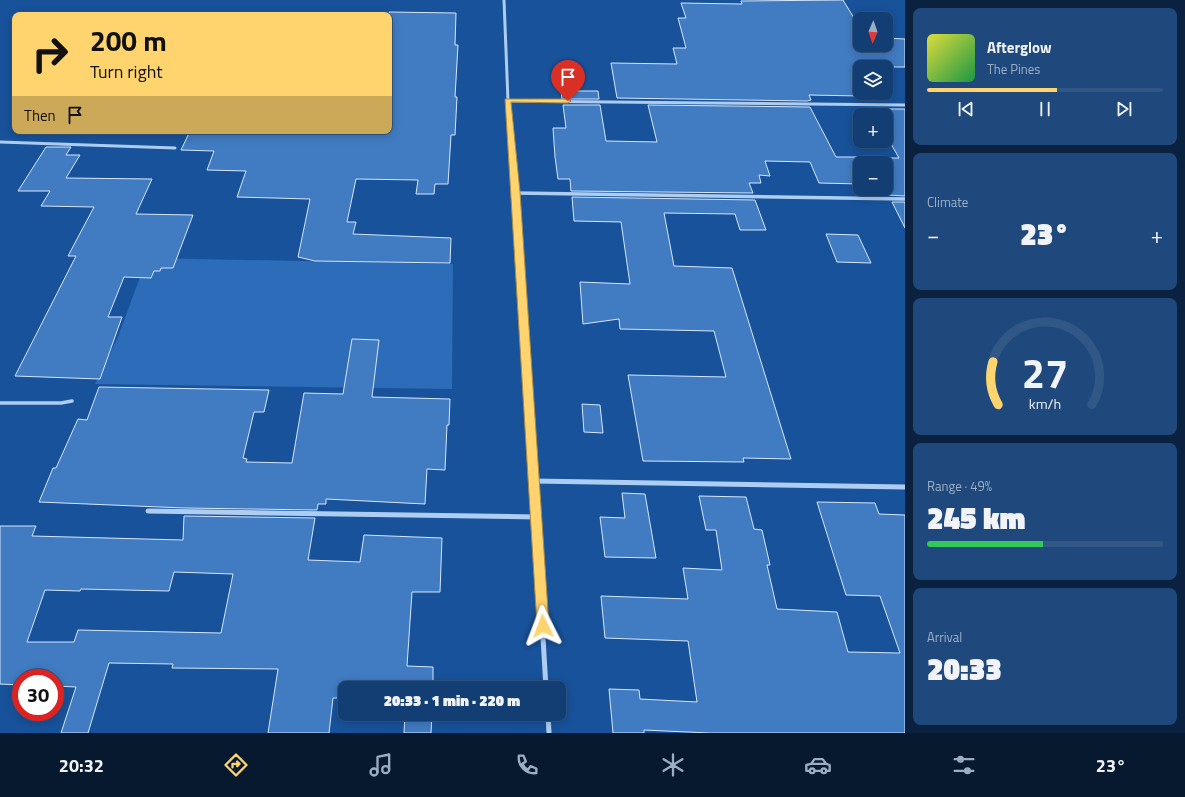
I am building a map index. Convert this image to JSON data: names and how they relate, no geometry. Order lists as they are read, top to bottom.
{
  "north": "bottom",
  "page": {
    "map_buttons": ["+", "−"],
    "turn": ["200 m", "Turn right"],
    "song": ["Afterglow", "The Pines"],
    "then": "Then",
    "tile": [
      "Climate",
      ["Range · 49%", "245 km"],
      ["Arrival", "20:33"]
    ],
    "heat": ["−", "23°", "+"],
    "limit": "30",
    "trip": "20:33 · 1 min · 220 m",
    "tabs": ["20:32", "23°"],
    "gauge": ["27", "km/h"]
  }
}
